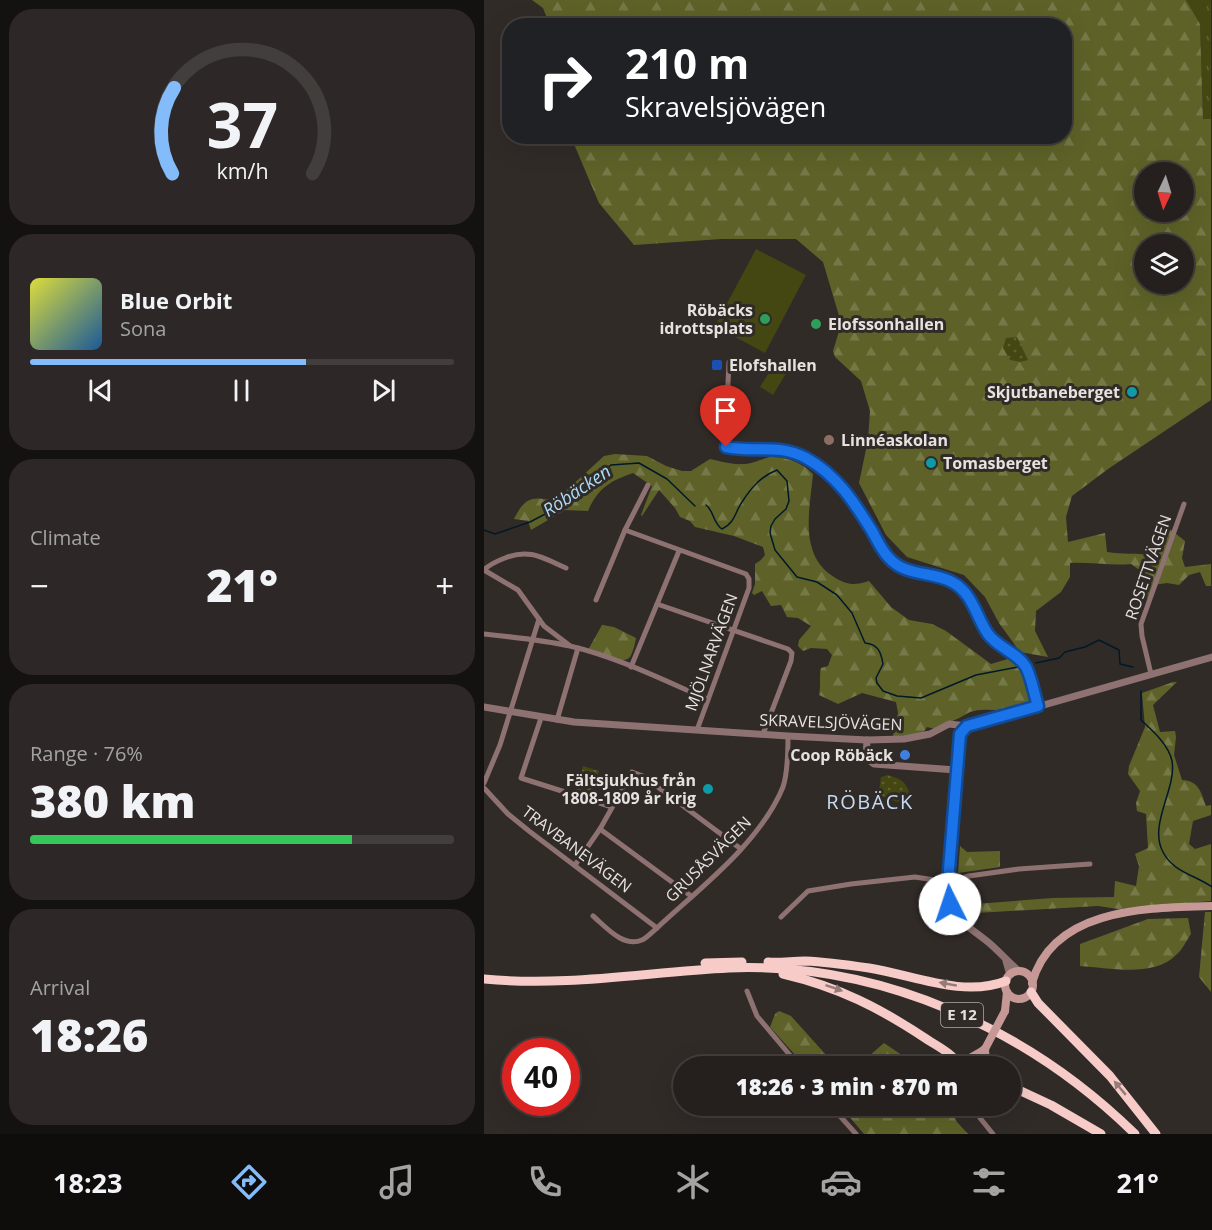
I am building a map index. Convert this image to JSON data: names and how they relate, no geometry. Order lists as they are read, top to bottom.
{
  "streets": {
    "highway": ["E 12"],
    "street": [
      "ROSETTVÄGEN",
      "MJÖLNARVÄGEN",
      "SKRAVELSJÖVÄGEN",
      "TRAVBANEVÄGEN",
      "GRUSÅSVÄGEN"
    ]
  },
  "crossings": [
    ["ROSETTVÄGEN", "SKRAVELSJÖVÄGEN"],
    ["MJÖLNARVÄGEN", "SKRAVELSJÖVÄGEN"],
    ["SKRAVELSJÖVÄGEN", "GRUSÅSVÄGEN"],
    ["TRAVBANEVÄGEN", "GRUSÅSVÄGEN"]
  ],
  "districts": ["RÖBÄCK"],
  "water": ["Röbäcken"],
  "places": {
    "other": [
      "Röbäcks idrottsplats",
      "Elofssonhallen",
      "Skjutbaneberget",
      "Linnéaskolan",
      "Tomasberget",
      "Coop Röbäck",
      "Fältsjukhus från 1808-1809 år krig"
    ],
    "transit": ["Elofshallen"]
  },
  "north": "bottom",
  "page": {
    "turn": ["210 m", "Skravelsjövägen"],
    "song": ["Blue Orbit", "Sona"],
    "tile": [
      "Climate",
      ["Range · 76%", "380 km"],
      ["Arrival", "18:26"]
    ],
    "heat": ["−", "21°", "+"],
    "limit": "40",
    "trip": "18:26 · 3 min · 870 m",
    "tabs": ["18:23", "21°"],
    "gauge": ["37", "km/h"]
  }
}
